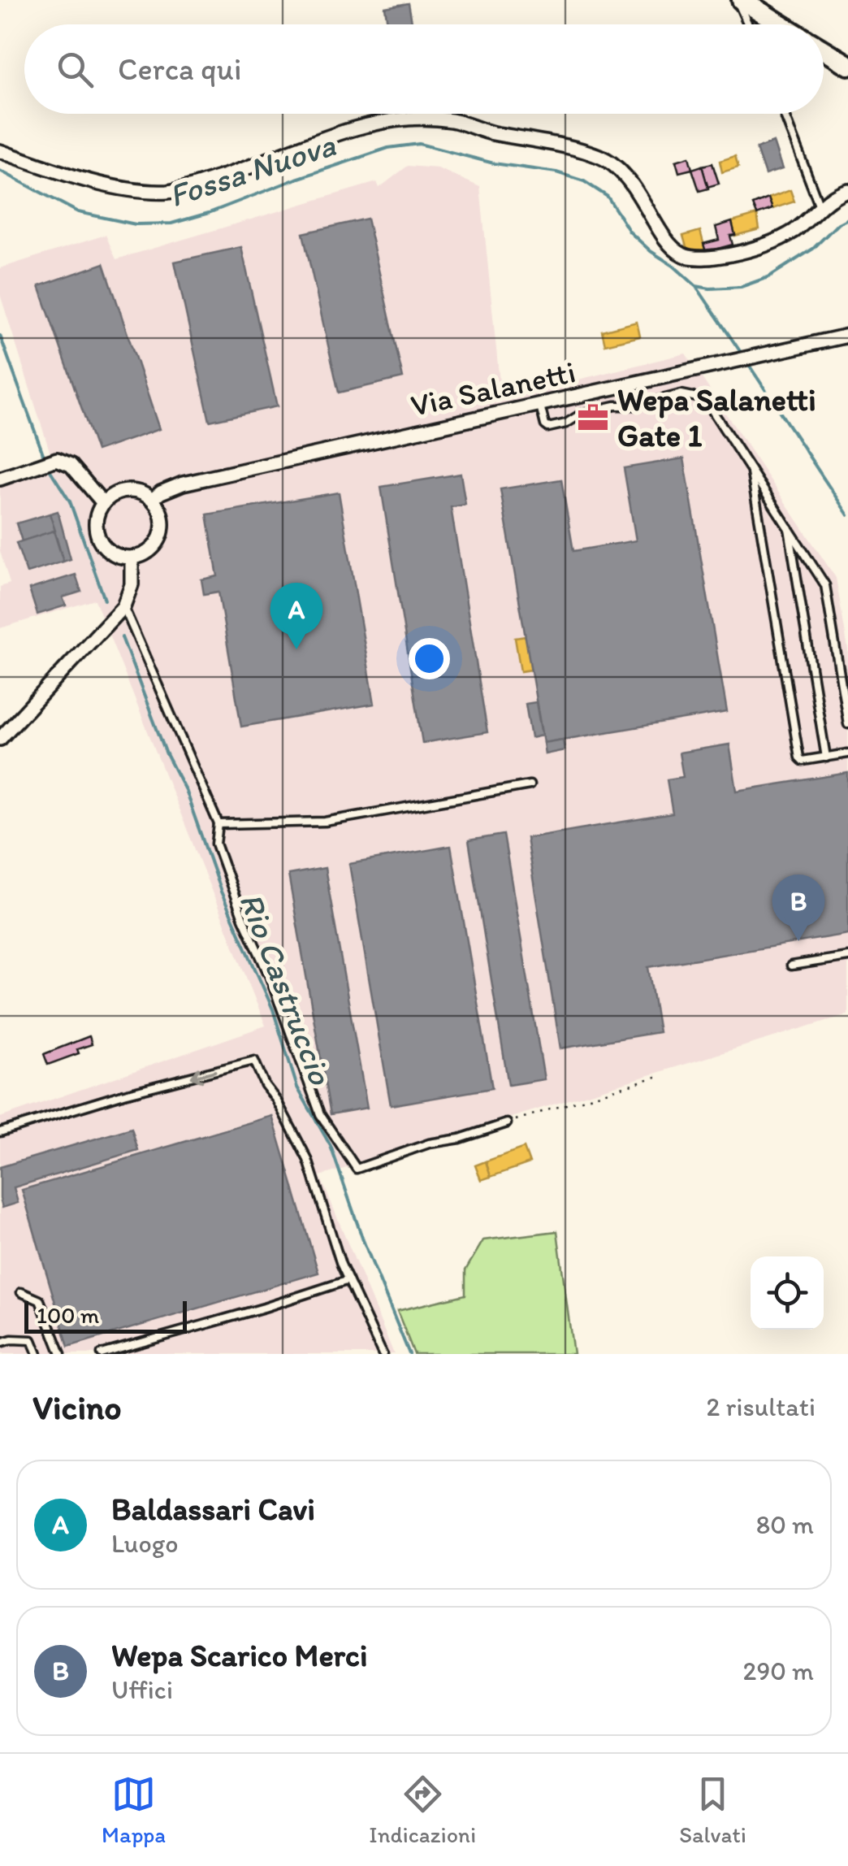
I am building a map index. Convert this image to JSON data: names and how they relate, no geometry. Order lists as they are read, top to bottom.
{
  "streets": {
    "street": ["Via Salanetti"]
  },
  "water": ["Fossa Nuova", "Rio Castruccio"],
  "places": {
    "office": ["Wepa Salanetti Gate 1"]
  },
  "scale_bar": "100 m",
  "page": {
    "search": "Cerca qui",
    "pins": ["A", "B"],
    "scale": "100 m",
    "heading": ["Vicino", "2 risultati"],
    "list": [
      {
        "mark": "A",
        "name": "Baldassari Cavi",
        "note": "Luogo",
        "value": "80 m"
      },
      {
        "mark": "B",
        "name": "Wepa Scarico Merci",
        "note": "Uffici",
        "value": "290 m"
      }
    ],
    "nav": ["Mappa", "Indicazioni", "Salvati"]
  }
}
